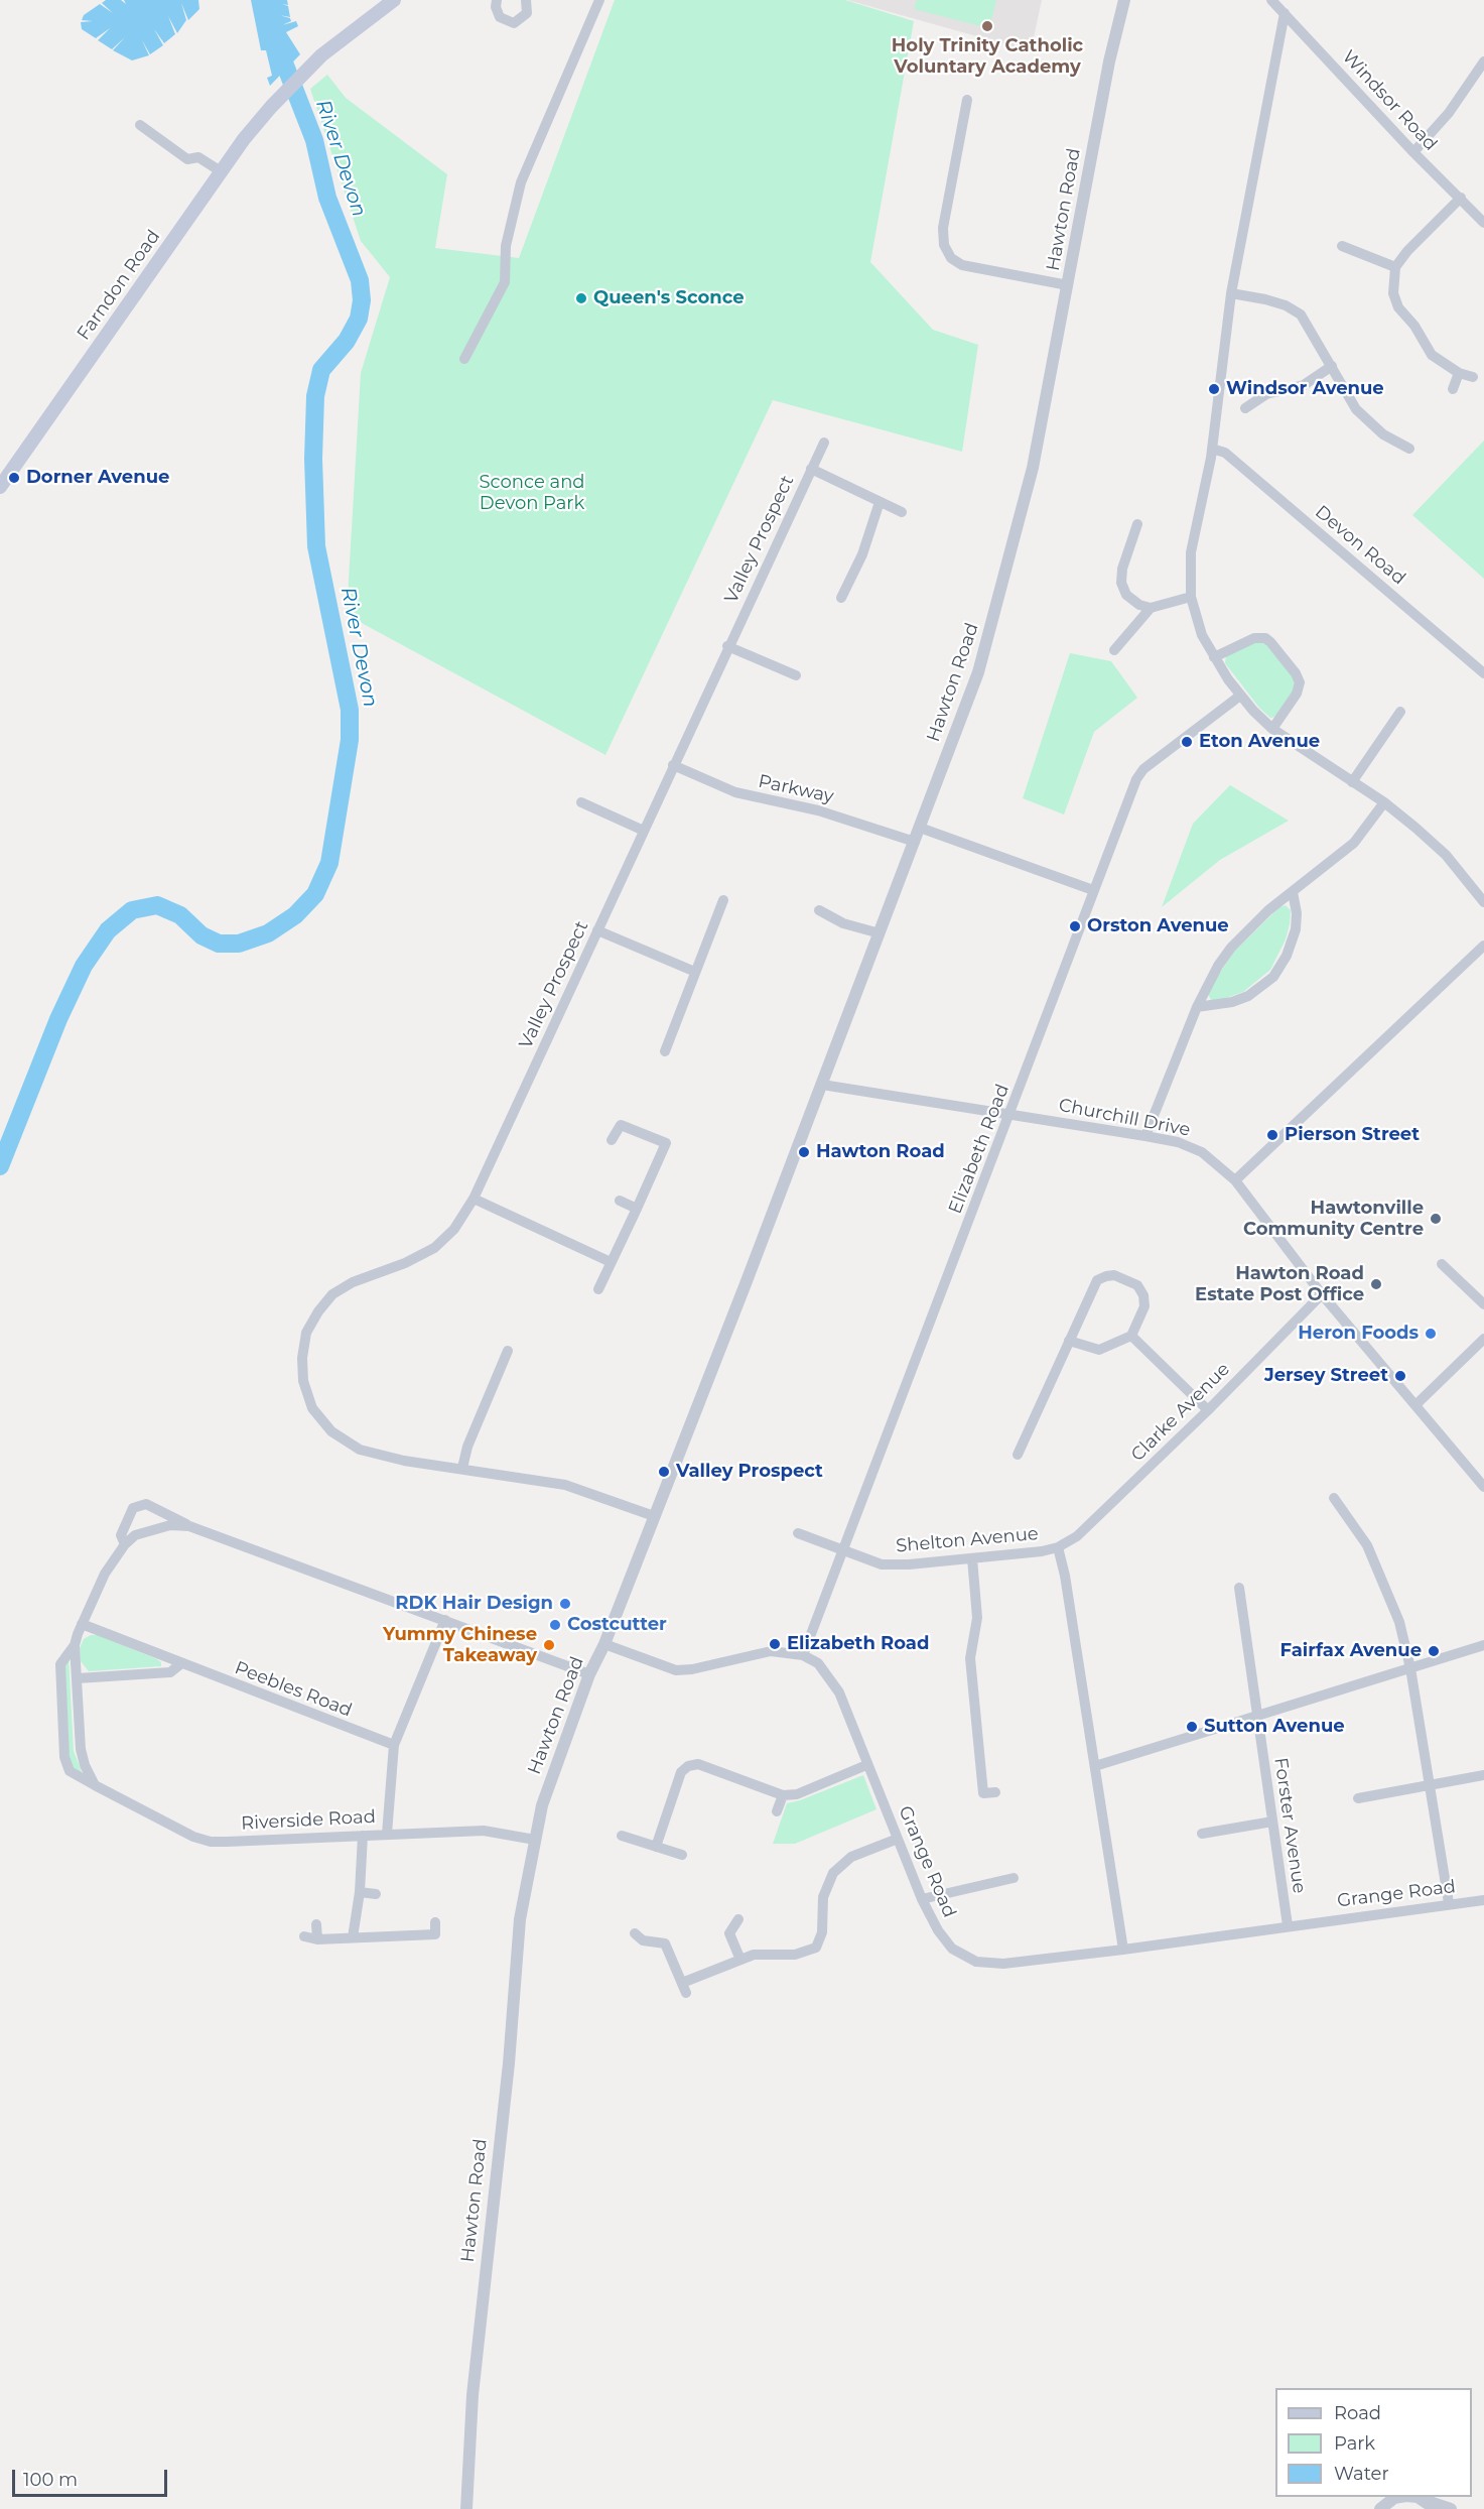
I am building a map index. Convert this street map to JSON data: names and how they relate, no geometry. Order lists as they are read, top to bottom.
{
  "streets": {
    "main road": ["Farndon Road"],
    "street": [
      "Windsor Road",
      "Hawton Road",
      "Valley Prospect",
      "Devon Road",
      "Parkway",
      "Churchill Drive",
      "Elizabeth Road",
      "Clarke Avenue",
      "Shelton Avenue",
      "Peebles Road",
      "Riverside Road",
      "Forster Avenue",
      "Grange Road"
    ]
  },
  "crossings": [
    ["Hawton Road", "Valley Prospect"],
    ["Hawton Road", "Parkway"],
    ["Hawton Road", "Churchill Drive"],
    ["Hawton Road", "Riverside Road"],
    ["Valley Prospect", "Parkway"],
    ["Churchill Drive", "Elizabeth Road"],
    ["Churchill Drive", "Clarke Avenue"],
    ["Elizabeth Road", "Shelton Avenue"],
    ["Elizabeth Road", "Grange Road"],
    ["Clarke Avenue", "Shelton Avenue"],
    ["Peebles Road", "Riverside Road"],
    ["Forster Avenue", "Grange Road"]
  ],
  "water": ["River Devon"],
  "parks": ["Sconce and Devon Park"],
  "places": [
    "Holy Trinity Catholic Voluntary Academy",
    "Queen's Sconce",
    "Windsor Avenue",
    "Dorner Avenue",
    "Eton Avenue",
    "Orston Avenue",
    "Pierson Street",
    "Hawton Road",
    "Hawtonville Community Centre",
    "Hawton Road Estate Post Office",
    "Heron Foods",
    "Jersey Street",
    "Valley Prospect",
    "RDK Hair Design",
    "Costcutter",
    "Elizabeth Road",
    "Yummy Chinese Takeaway",
    "Fairfax Avenue",
    "Sutton Avenue"
  ],
  "legend": ["Road", "Park", "Water"],
  "scale_bar": "100 m"
}
